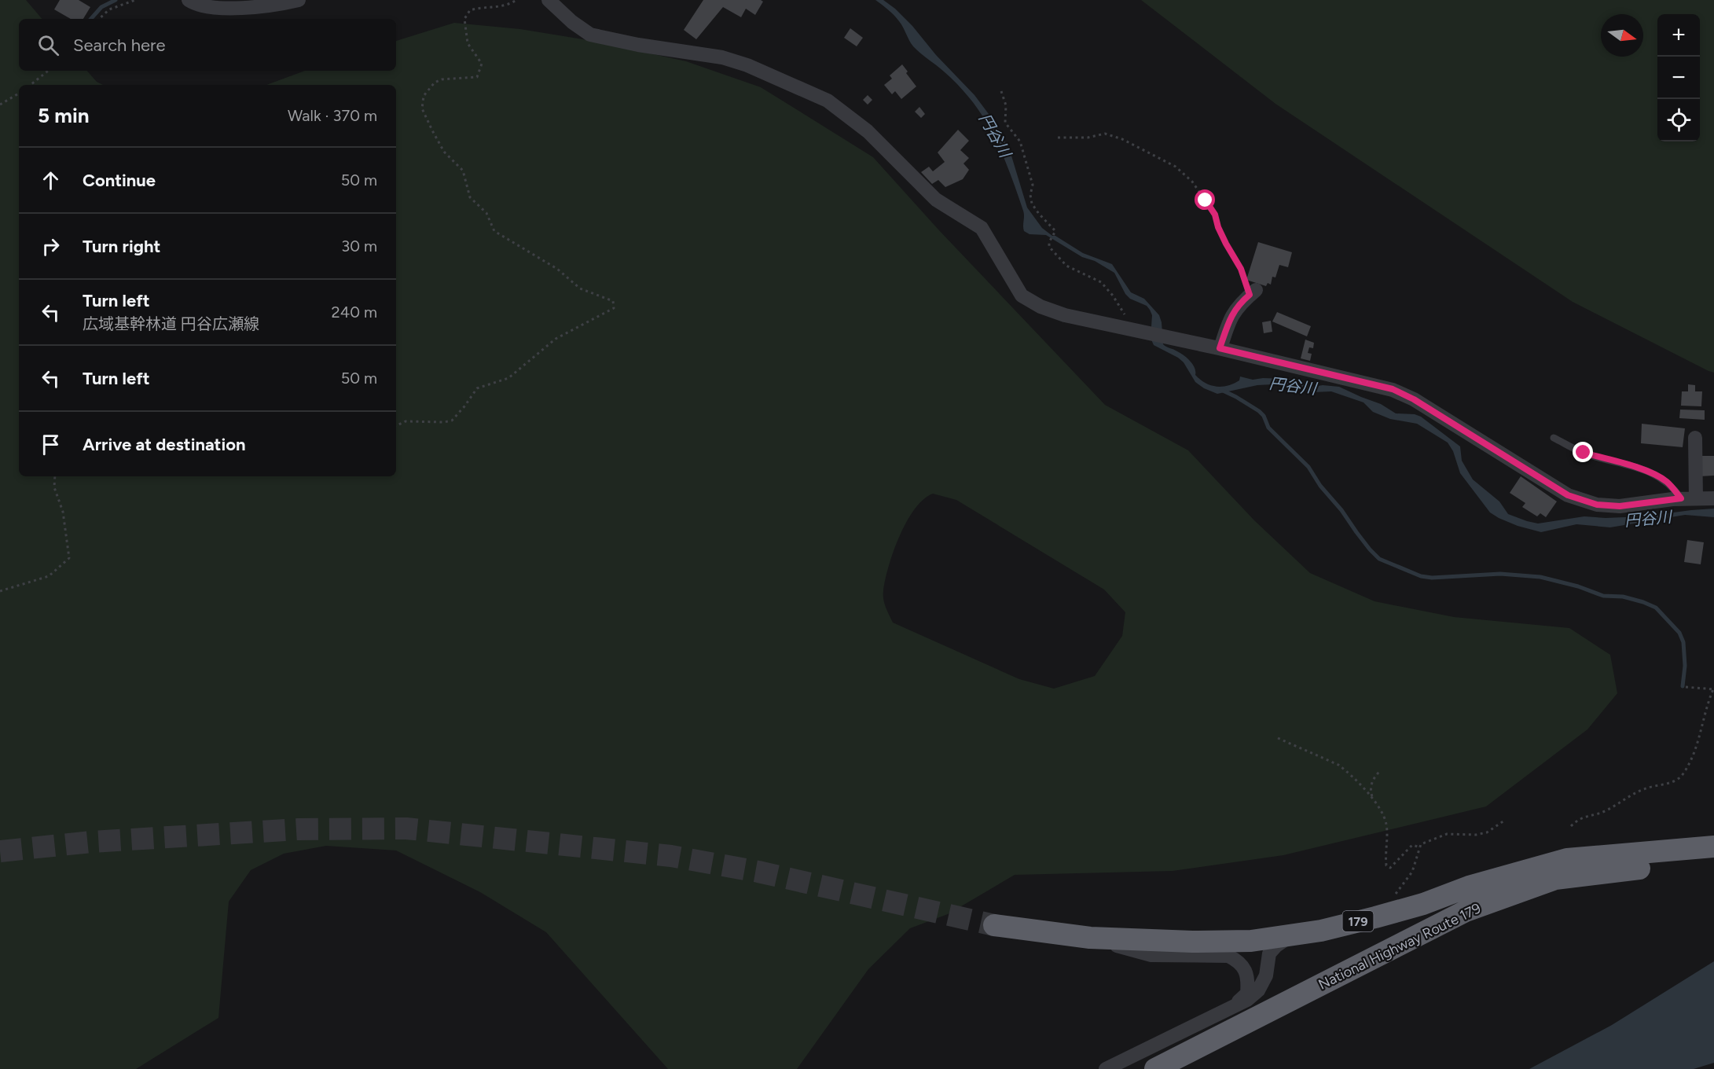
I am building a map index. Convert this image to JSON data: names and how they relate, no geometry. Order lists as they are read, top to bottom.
{
  "streets": {
    "highway": ["179", "National Highway Route 179"]
  },
  "water": ["円谷川"],
  "north": "right",
  "page": {
    "map_buttons": ["+", "−"],
    "search": "Search here",
    "heading": ["5 min", "Walk · 370 m"],
    "list": [
      ["Continue", "50 m"],
      ["Turn right", "30 m"],
      ["Turn left", "広域基幹林道 円谷広瀬線", "240 m"],
      ["Turn left", "50 m"],
      "Arrive at destination"
    ]
  }
}
